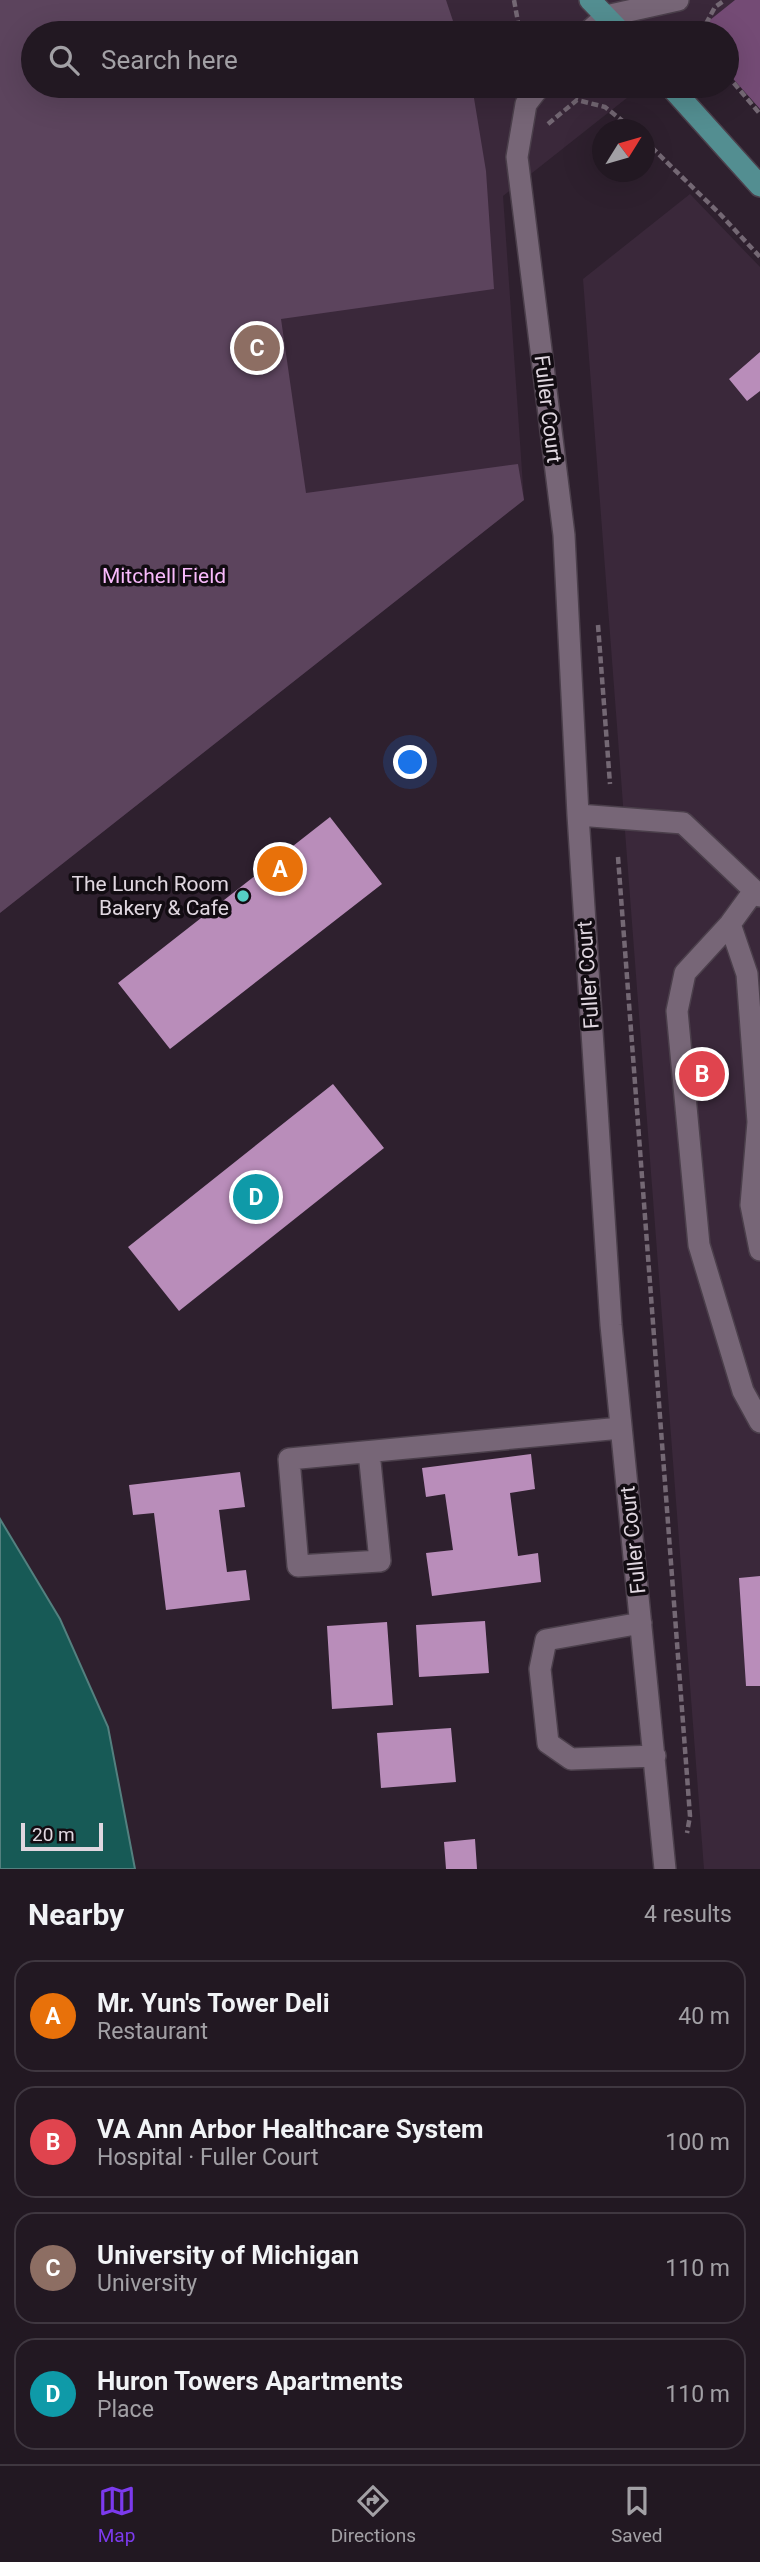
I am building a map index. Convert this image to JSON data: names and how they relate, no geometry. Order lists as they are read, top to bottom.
{
  "streets": {
    "street": ["Fuller Court"]
  },
  "parks": ["Mitchell Field"],
  "places": ["The Lunch Room Bakery & Cafe"],
  "scale_bar": "20 m",
  "north": "top right",
  "page": {
    "search": "Search here",
    "pins": [
      "C",
      "A",
      "B",
      "D"
    ],
    "scale": "20 m",
    "heading": ["Nearby", "4 results"],
    "list": [
      {
        "mark": "A",
        "name": "Mr. Yun's Tower Deli",
        "note": "Restaurant",
        "value": "40 m"
      },
      {
        "mark": "B",
        "name": "VA Ann Arbor Healthcare System",
        "note": "Hospital · Fuller Court",
        "value": "100 m"
      },
      {
        "mark": "C",
        "name": "University of Michigan",
        "note": "University",
        "value": "110 m"
      },
      {
        "mark": "D",
        "name": "Huron Towers Apartments",
        "note": "Place",
        "value": "110 m"
      }
    ],
    "nav": ["Map", "Directions", "Saved"]
  }
}
